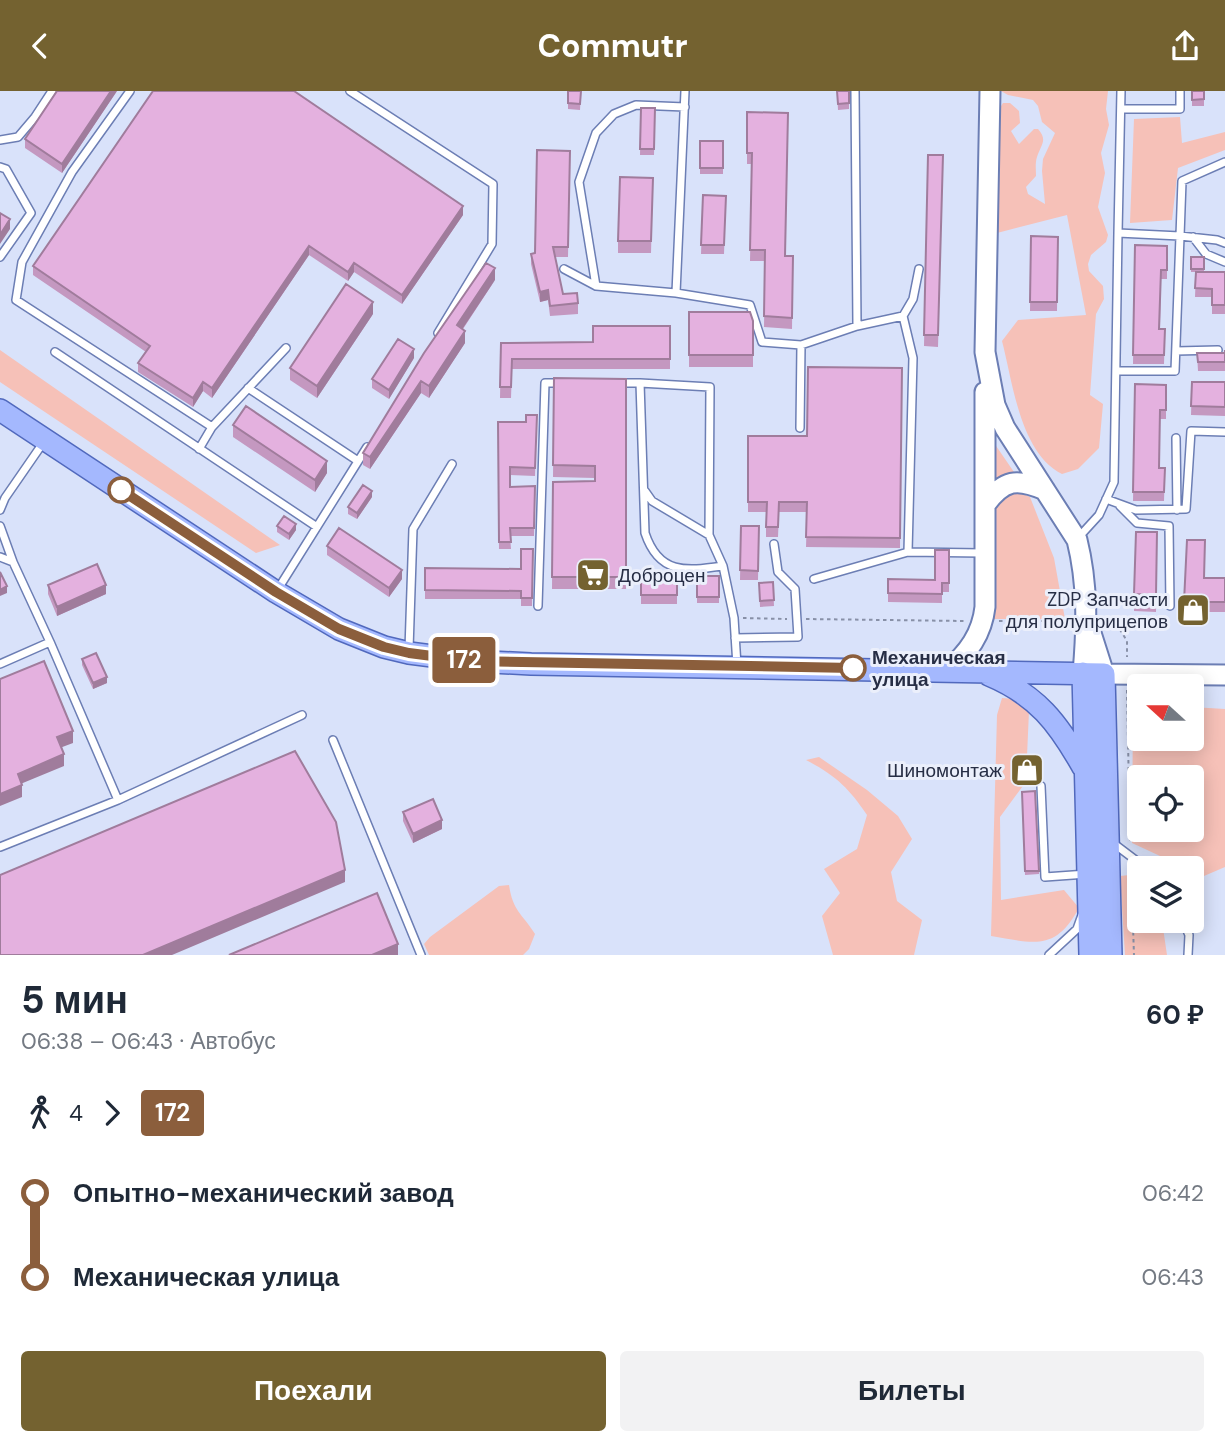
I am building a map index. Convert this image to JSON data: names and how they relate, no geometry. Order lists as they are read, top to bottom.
{
  "places": {
    "supermarket": ["Доброцен"],
    "shop": ["ZDP Запчасти для полуприцепов", "Шиномонтаж"],
    "other": ["Механическая улица"]
  },
  "lines": ["bus line 172"],
  "north": "left",
  "page": {
    "header": "Commutr",
    "on_map": "172",
    "heading": ["5 мин", "06:38 – 06:43 · Автобус", "60 ₽"],
    "legs": ["4", "172"],
    "list": [
      {
        "name": "Опытно-механический завод",
        "value": "06:42"
      },
      {
        "name": "Механическая улица",
        "value": "06:43"
      }
    ],
    "buttons": ["Поехали", "Билеты"]
  }
}
